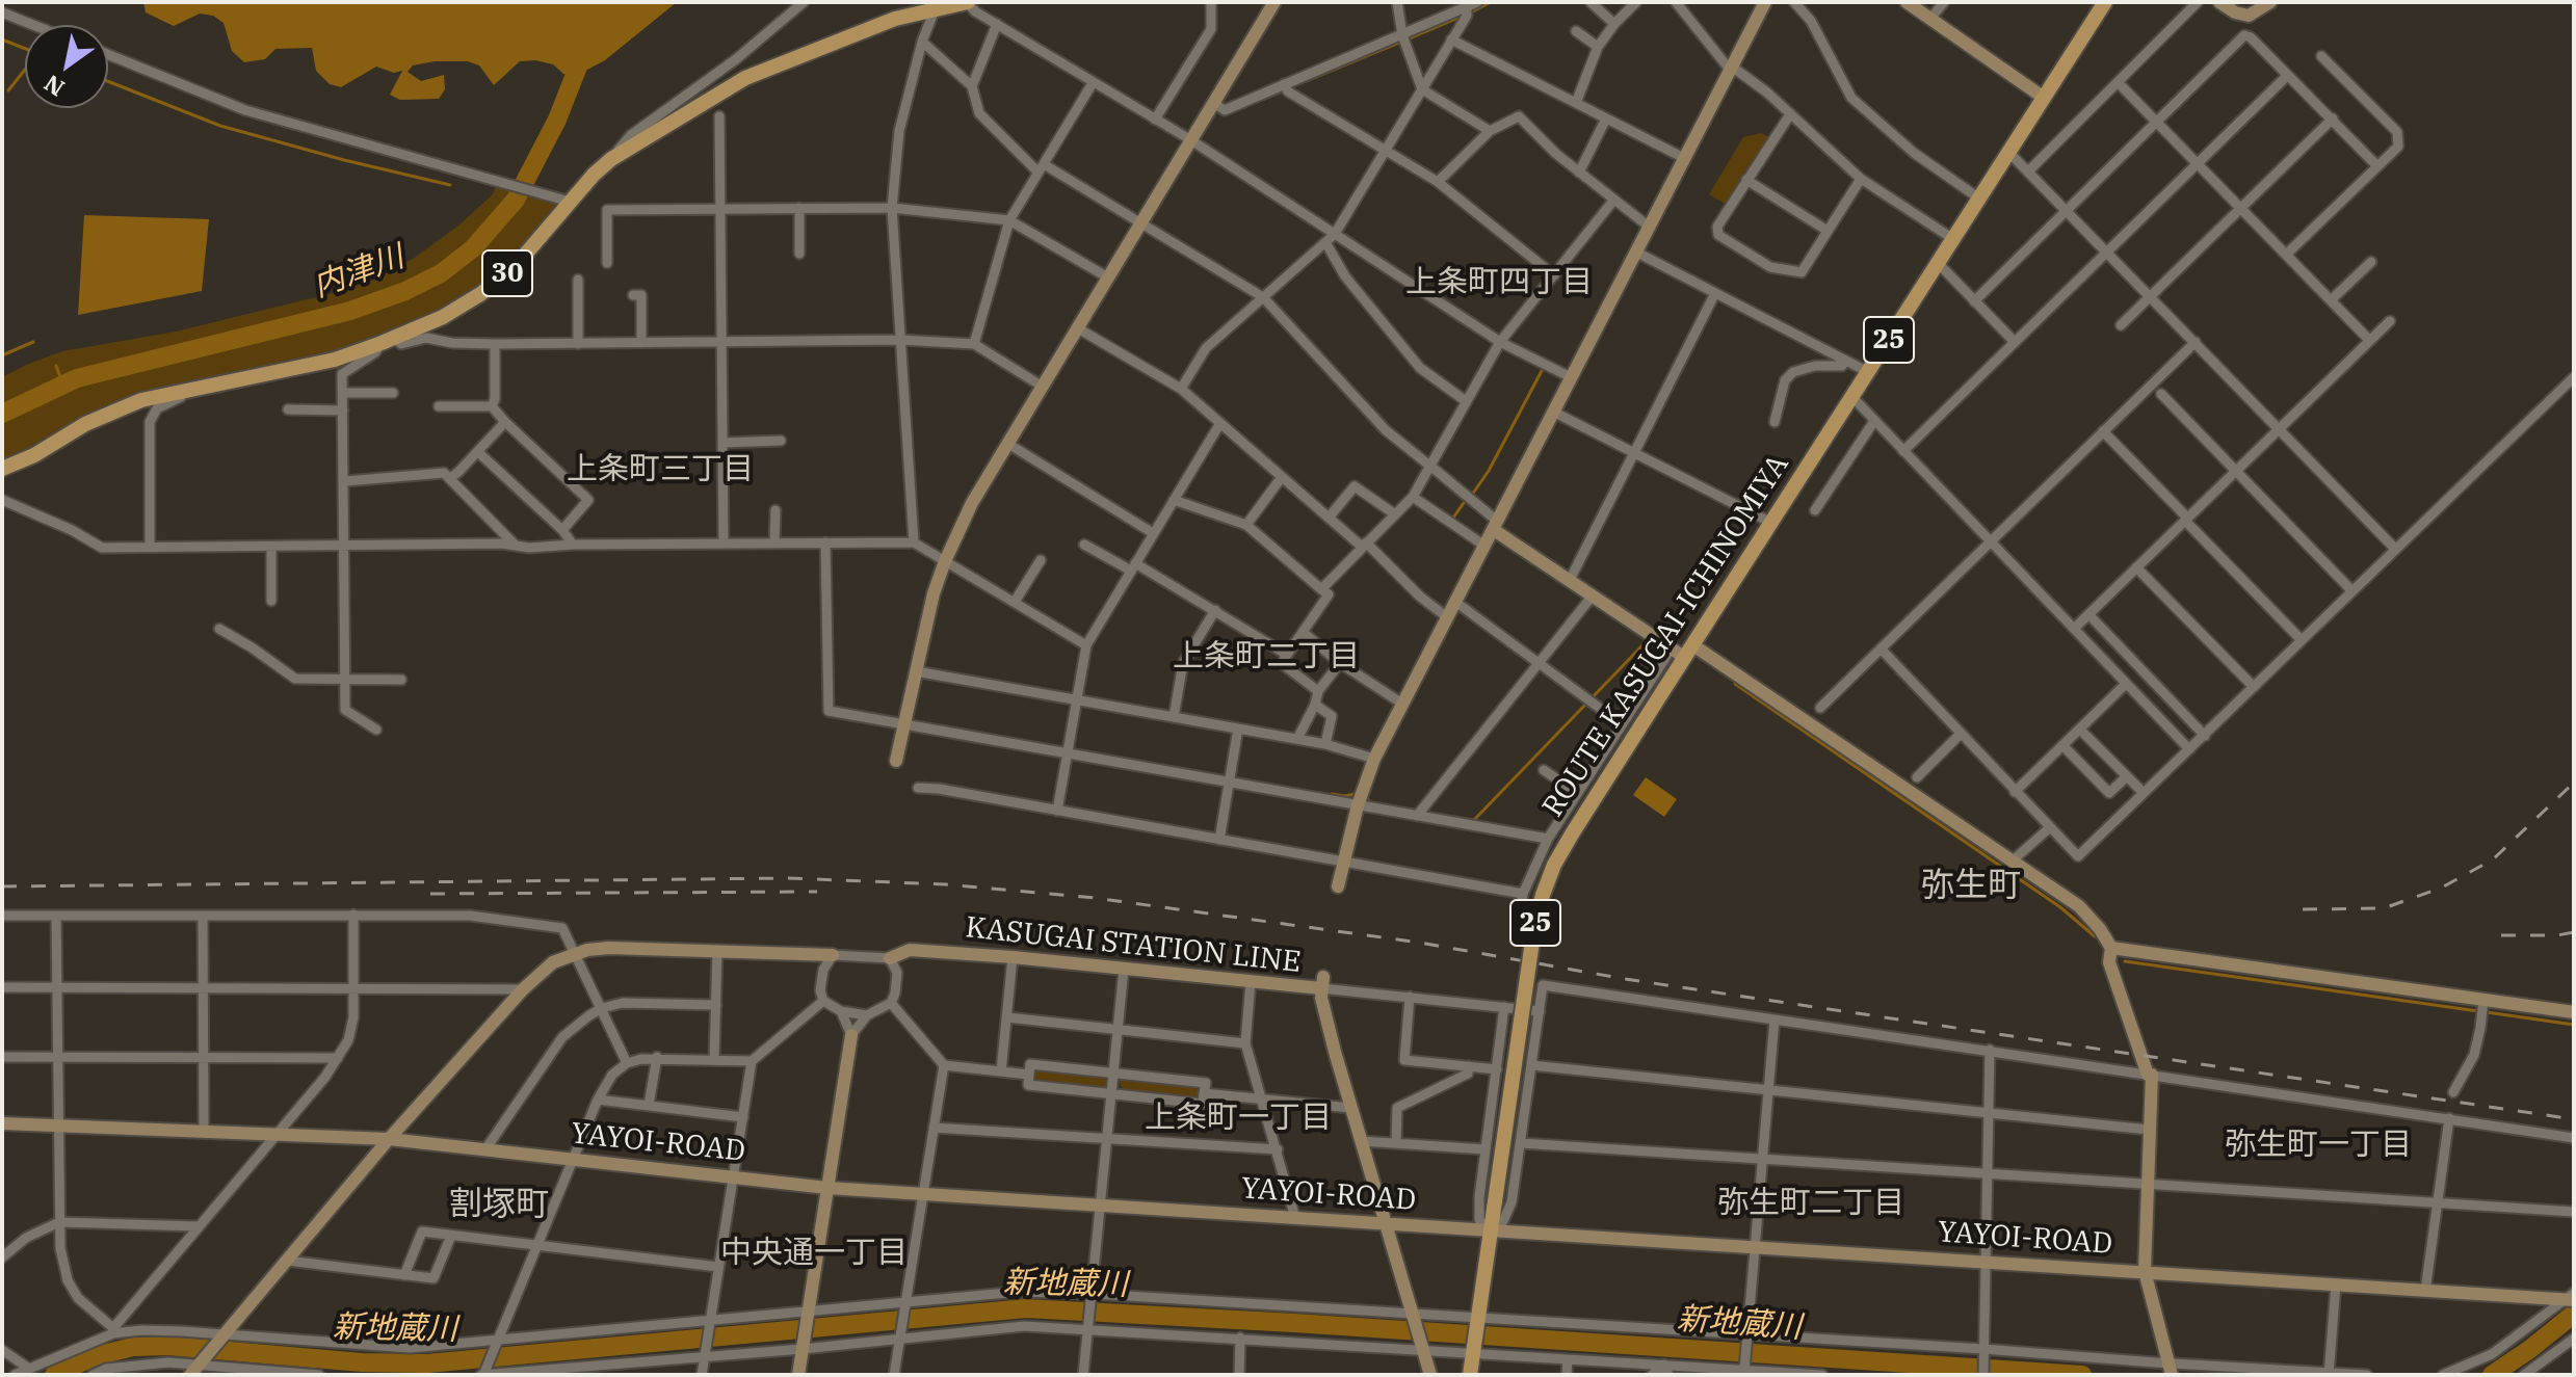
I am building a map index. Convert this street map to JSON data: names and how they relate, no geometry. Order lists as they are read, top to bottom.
{
  "streets": {
    "main road": ["30", "25", "ROUTE KASUGAI-ICHINOMIYA"],
    "street": ["KASUGAI STATION LINE", "YAYOI-ROAD"]
  },
  "crossings": [
    ["ROUTE KASUGAI-ICHINOMIYA", "YAYOI-ROAD"],
    ["KASUGAI STATION LINE", "YAYOI-ROAD"]
  ],
  "districts": [
    "上条町四丁目",
    "上条町三丁目",
    "上条町二丁目",
    "弥生町",
    "上条町一丁目",
    "弥生町一丁目",
    "弥生町二丁目",
    "割塚町",
    "中央通一丁目"
  ],
  "water": ["内津川", "新地蔵川"],
  "north": "bottom left"
}
